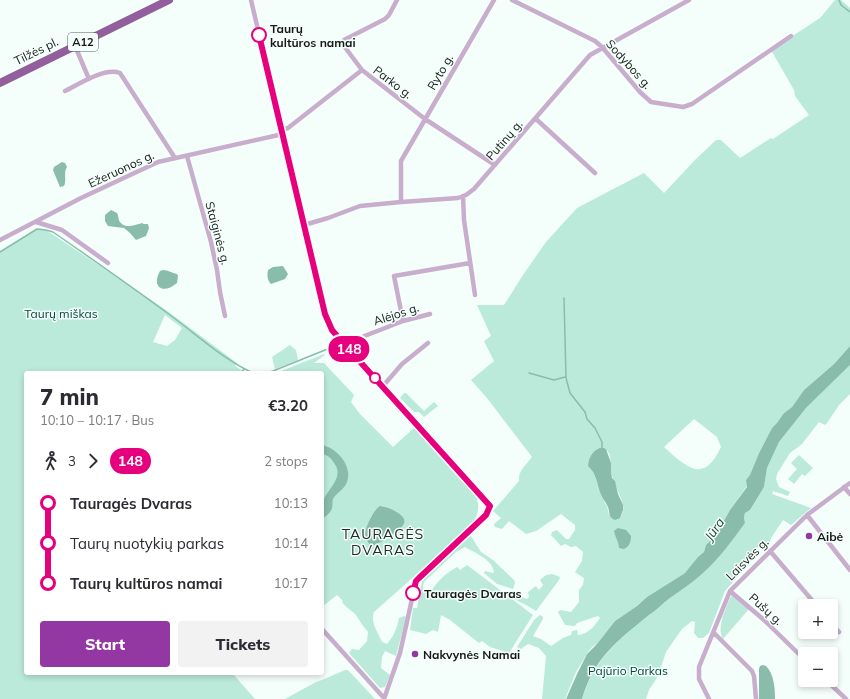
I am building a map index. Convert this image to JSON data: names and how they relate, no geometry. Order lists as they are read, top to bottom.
{
  "streets": {
    "highway": ["A12", "Tilžės pl."],
    "street": [
      "Sodybos g.",
      "Ryto g.",
      "Parko g.",
      "Putinų g.",
      "Ežeruonos g.",
      "Staiginės g.",
      "Alėjos g.",
      "Laisvės g.",
      "Pušų g."
    ]
  },
  "crossings": [
    ["Sodybos g.", "Putinų g."],
    ["Ryto g.", "Parko g."],
    ["Ryto g.", "Putinų g."],
    ["Parko g.", "Putinų g."],
    ["Parko g.", "Ežeruonos g."],
    ["Ežeruonos g.", "Staiginės g."],
    ["Laisvės g.", "Pušų g."]
  ],
  "districts": ["TAURAGĖS DVARAS"],
  "water": ["Jūra"],
  "parks": ["Taurų miškas", "Pajūrio Parkas"],
  "places": [
    "Taurų kultūros namai",
    "Aibė",
    "Tauragės Dvaras",
    "Nakvynės Namai"
  ],
  "lines": ["bus line 148"],
  "page": {
    "on_map": "148",
    "heading": ["7 min", "10:10 – 10:17 · Bus", "€3.20"],
    "legs": ["3", "148", "2 stops"],
    "list": [
      {
        "name": "Tauragės Dvaras",
        "value": "10:13"
      },
      {
        "name": "Taurų nuotykių parkas",
        "value": "10:14"
      },
      {
        "name": "Taurų kultūros namai",
        "value": "10:17"
      }
    ],
    "map_buttons": ["+", "−"],
    "buttons": ["Start", "Tickets"]
  }
}
